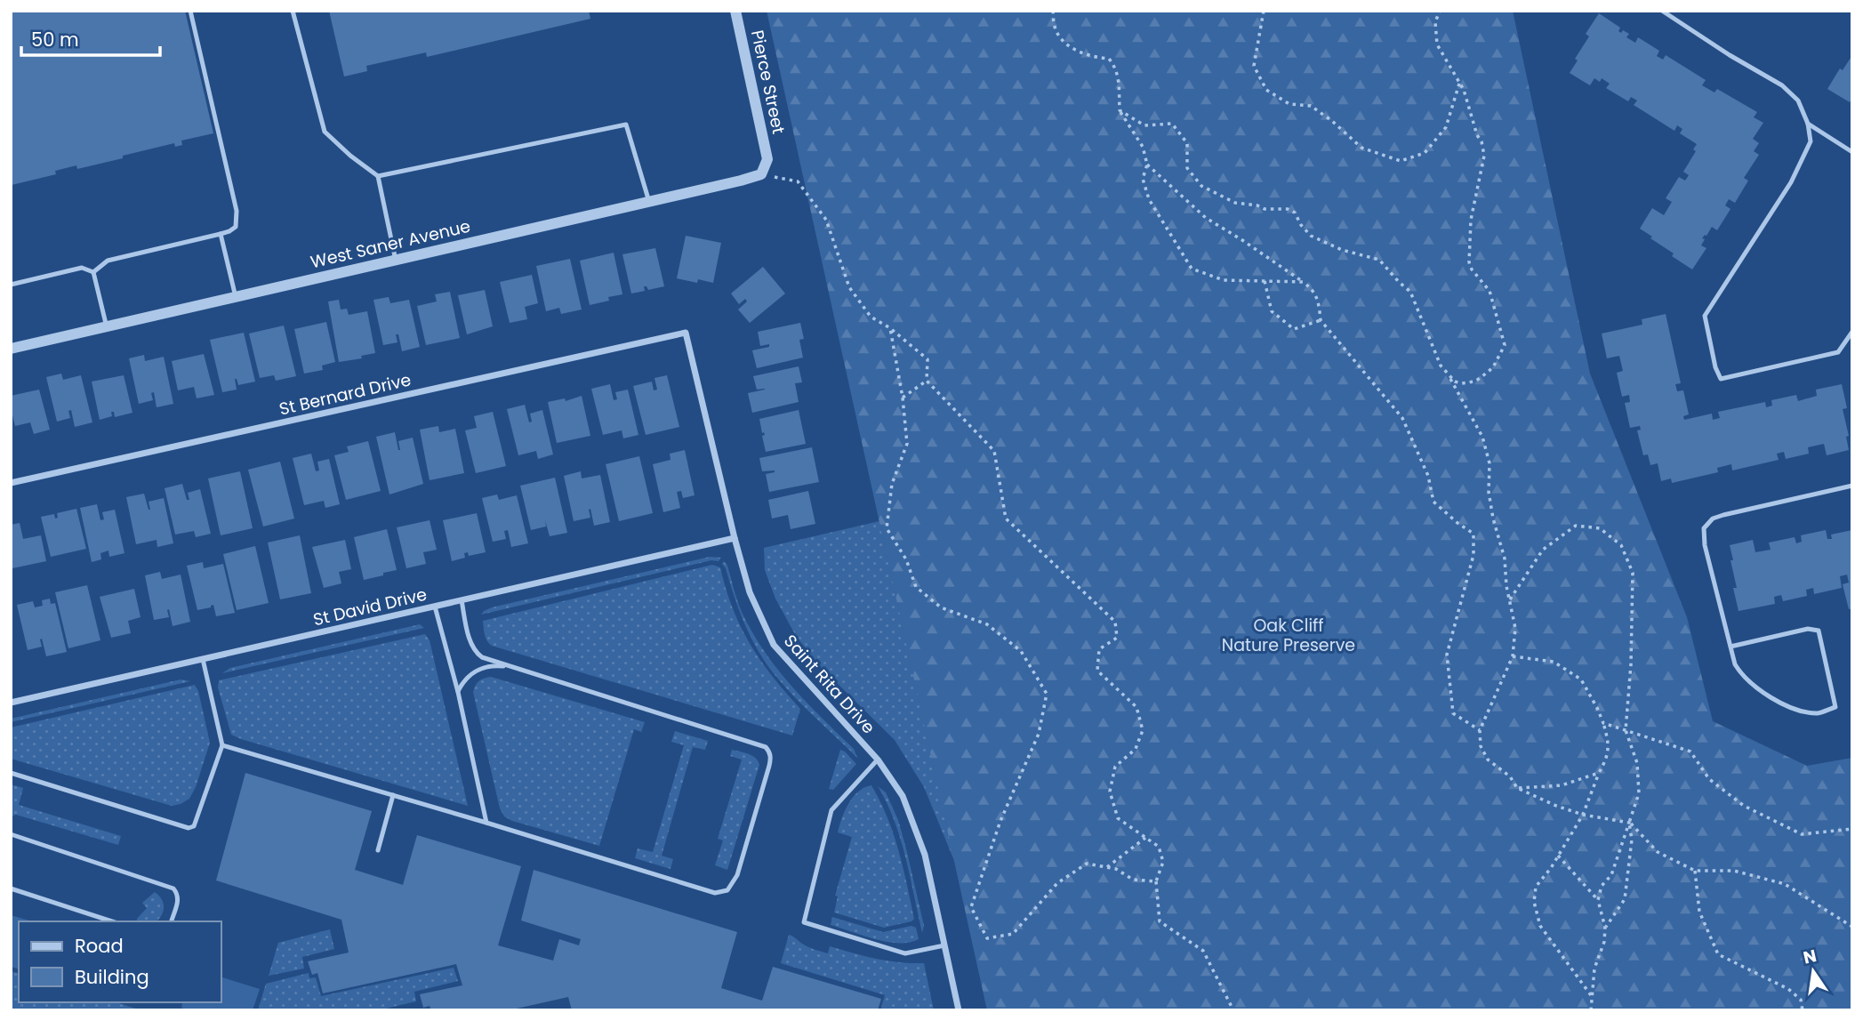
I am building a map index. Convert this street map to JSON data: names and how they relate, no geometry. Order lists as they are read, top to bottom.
{
  "streets": {
    "street": [
      "Pierce Street",
      "West Saner Avenue",
      "St Bernard Drive",
      "St David Drive",
      "Saint Rita Drive"
    ]
  },
  "crossings": [
    ["Pierce Street", "West Saner Avenue"],
    ["St Bernard Drive", "Saint Rita Drive"],
    ["St David Drive", "Saint Rita Drive"]
  ],
  "parks": ["Oak Cliff Nature Preserve"],
  "legend": ["Road", "Building"],
  "scale_bar": "50 m",
  "north": "top"
}
